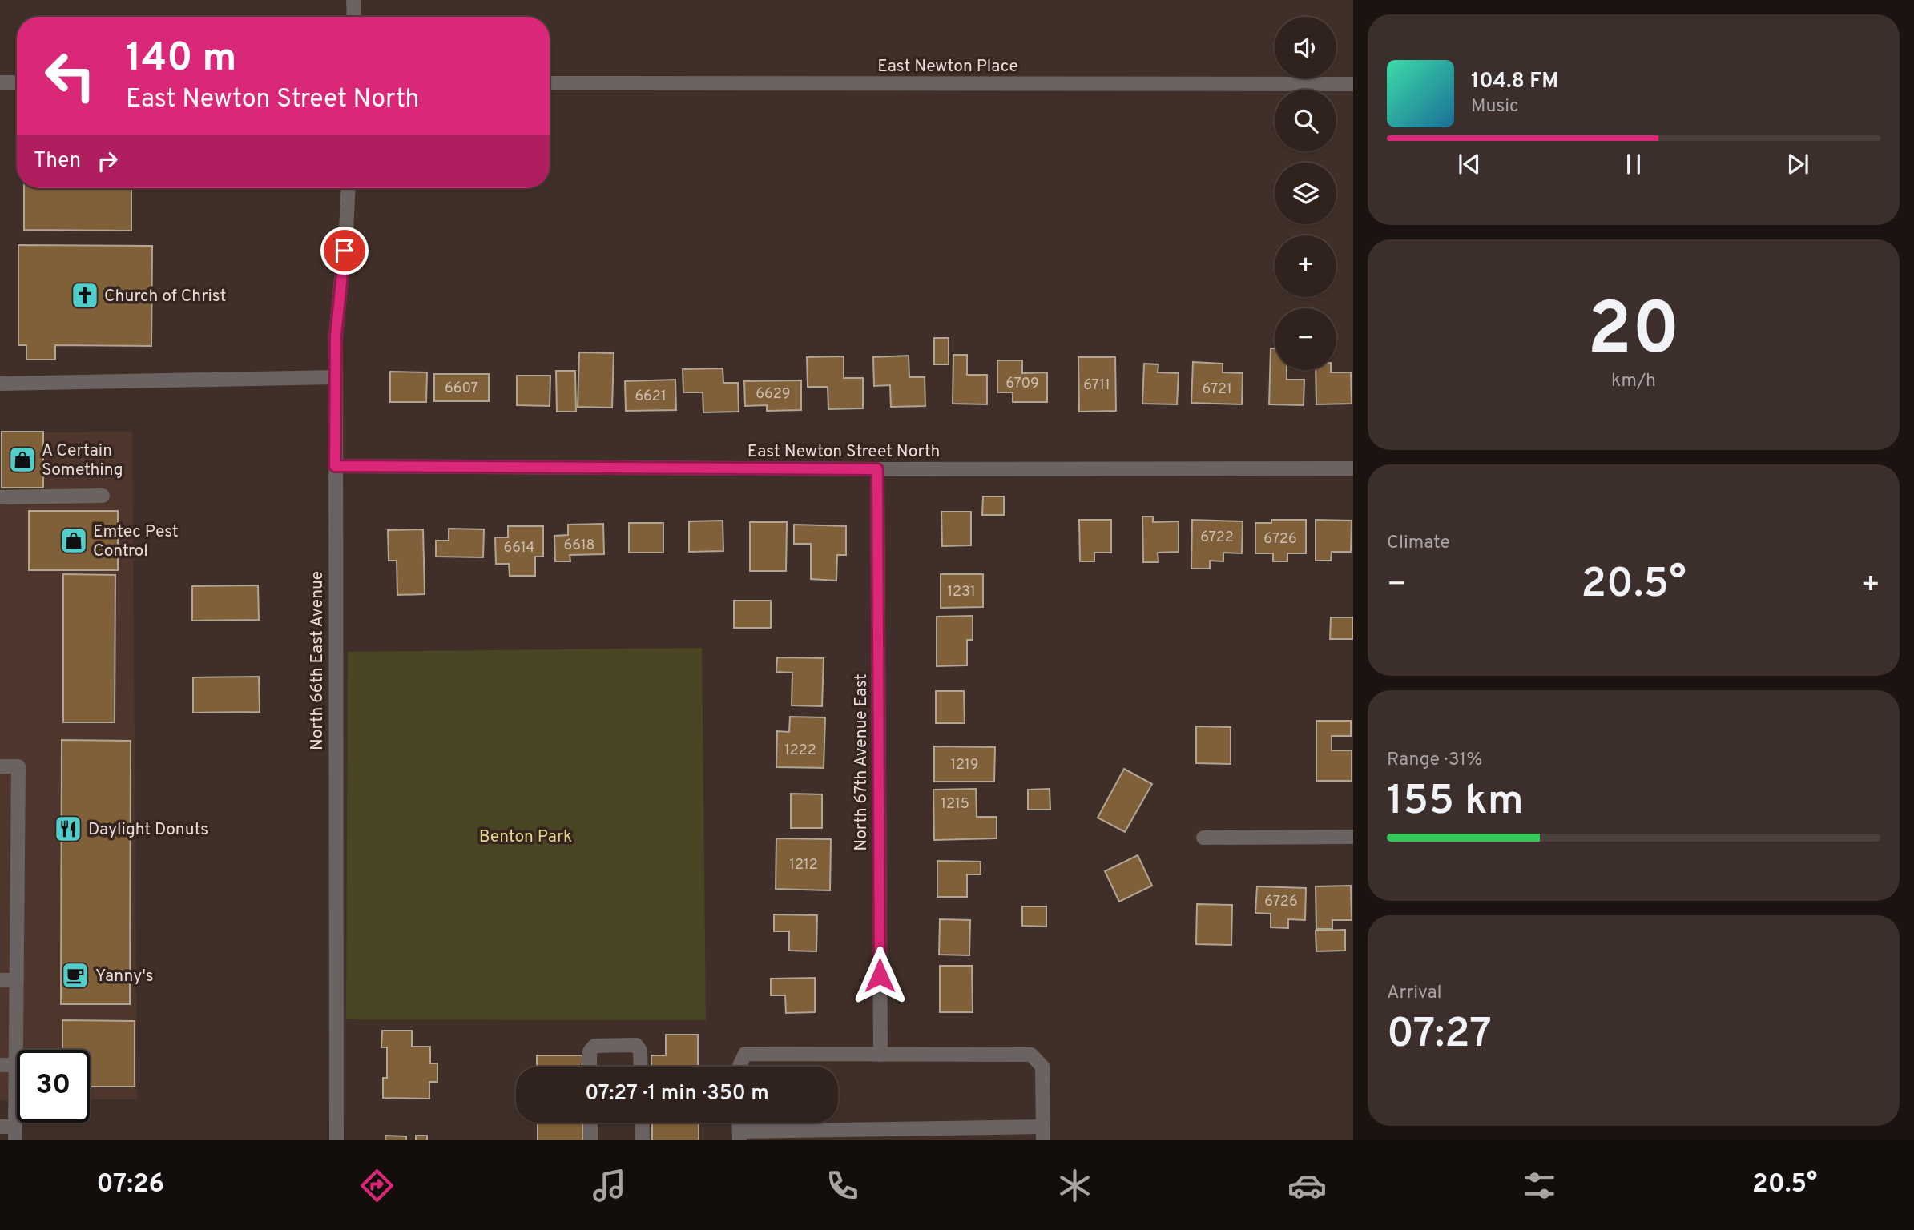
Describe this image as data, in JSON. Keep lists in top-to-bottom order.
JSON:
{
  "streets": {
    "street": [
      "East Newton Place",
      "East Newton Street North",
      "North 66th East Avenue",
      "North 67th Avenue East"
    ]
  },
  "crossings": [
    ["East Newton Street North", "North 66th East Avenue"],
    ["East Newton Street North", "North 67th Avenue East"]
  ],
  "parks": ["Benton Park"],
  "places": {
    "church": ["Church of Christ"],
    "shop": ["A Certain Something", "Emtec Pest Control"],
    "restaurant": ["Daylight Donuts"],
    "cafe": ["Yanny's"]
  },
  "house_numbers": [
    "6709",
    "6711",
    "6607",
    "6721",
    "6629",
    "6621",
    "6722",
    "6726",
    "6618",
    "6614",
    "1231",
    "1222",
    "1219",
    "1215",
    "1212",
    "6726"
  ],
  "page": {
    "map_buttons": ["+", "−"],
    "turn": ["140 m", "East Newton Street North"],
    "song": ["104.8 FM", "Music"],
    "then": "Then",
    "tile": [
      ["20", "km/h"],
      "Climate",
      ["Range · 31%", "155 km"],
      ["Arrival", "07:27"]
    ],
    "heat": ["−", "20.5°", "+"],
    "limit": "30",
    "trip": "07:27 · 1 min · 350 m",
    "tabs": ["07:26", "20.5°"]
  }
}
